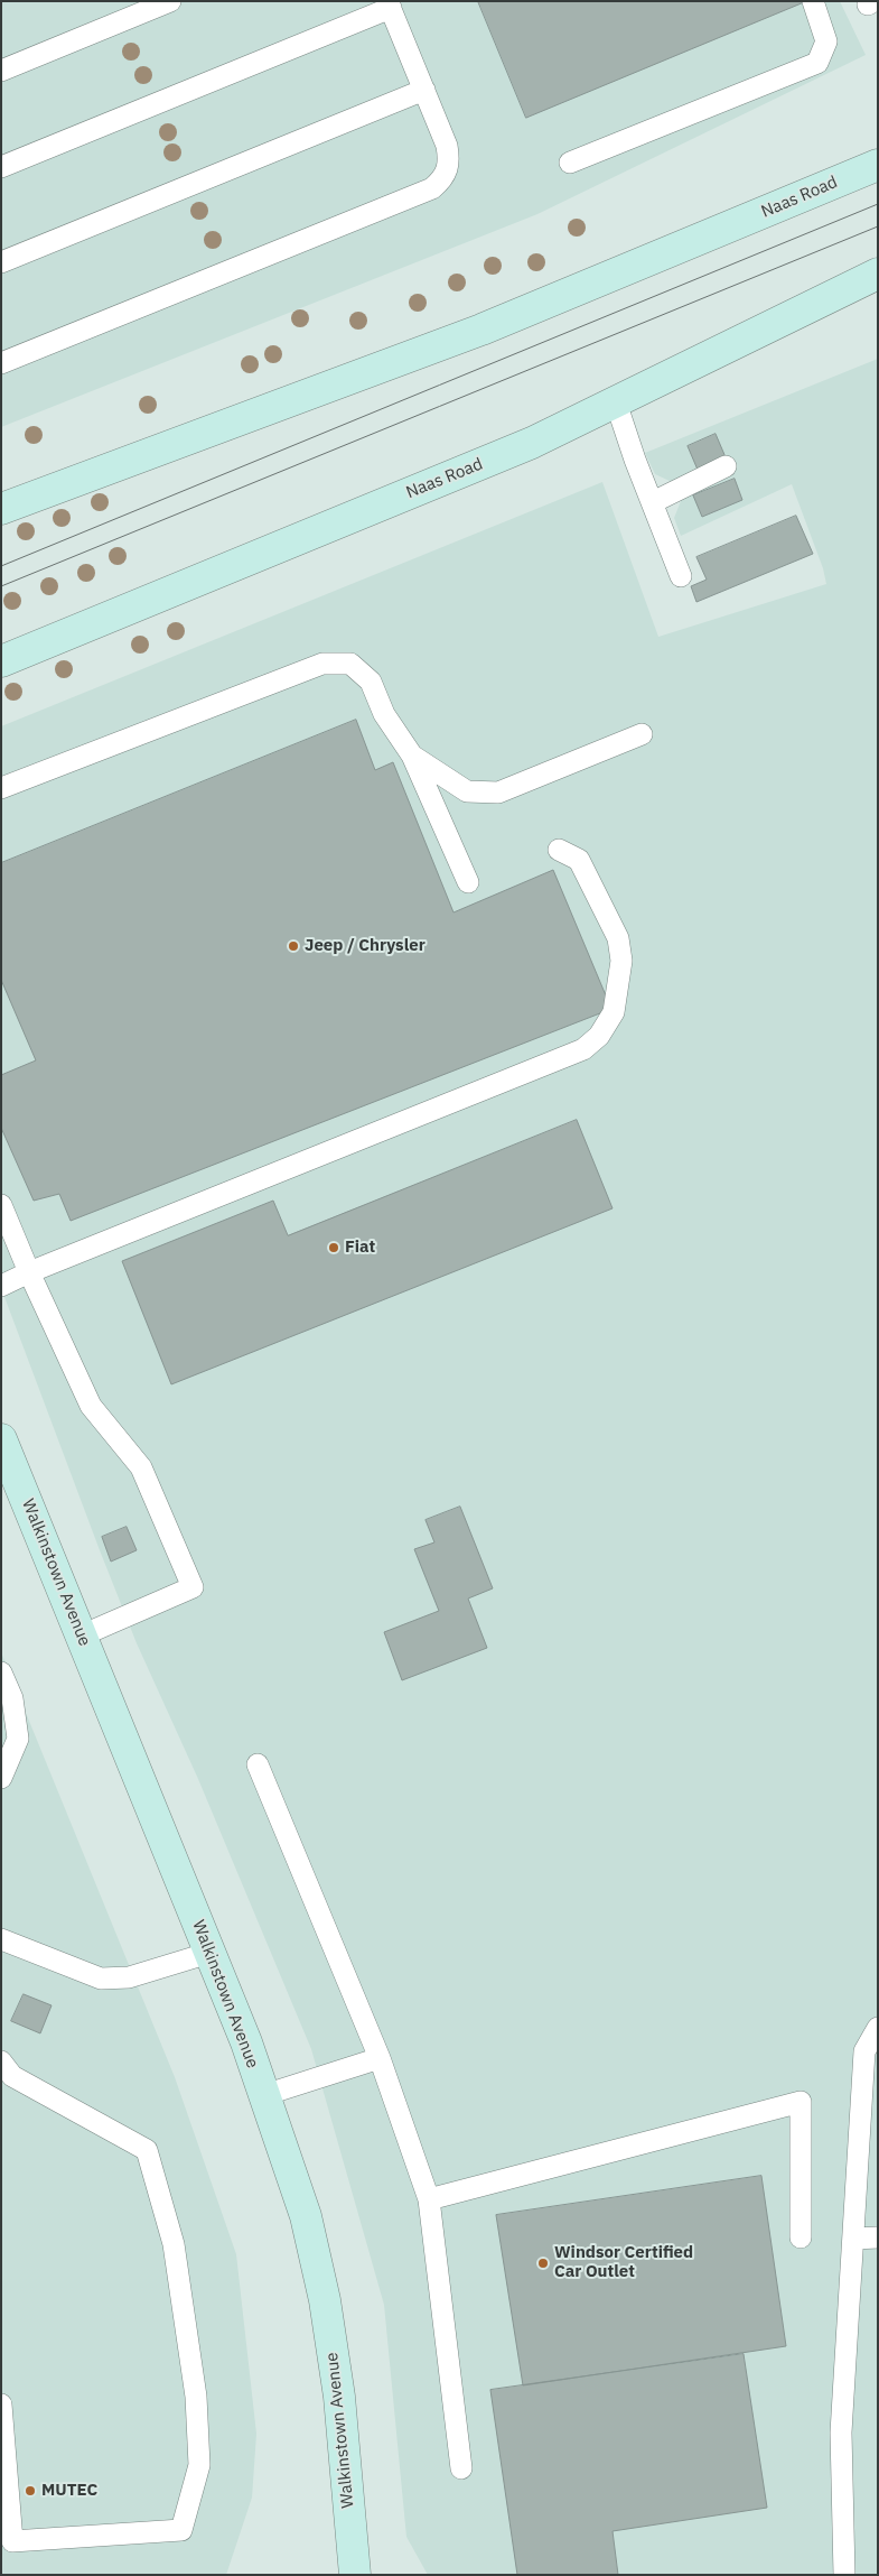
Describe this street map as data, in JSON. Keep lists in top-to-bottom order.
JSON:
{
  "streets": {
    "main road": ["Naas Road", "Walkinstown Avenue"]
  },
  "places": [
    "Jeep / Chrysler",
    "Fiat",
    "Windsor Certified Car Outlet",
    "MUTEC"
  ]
}
